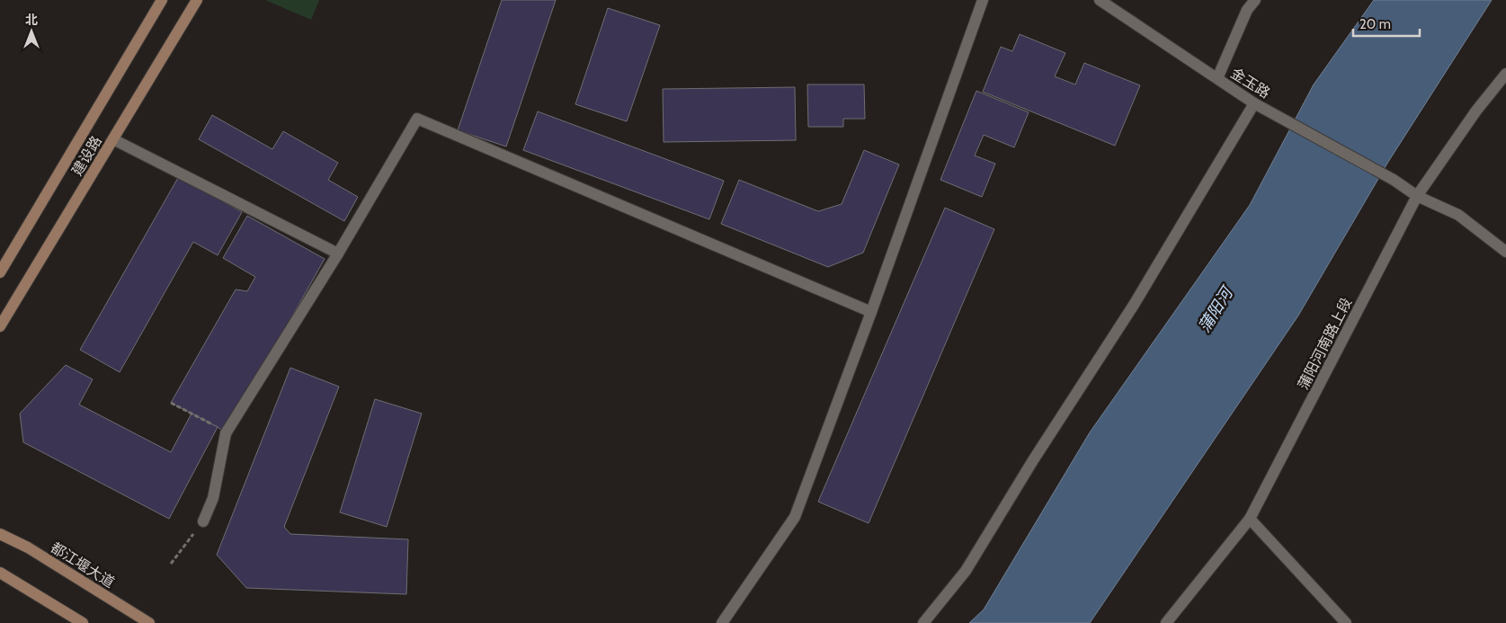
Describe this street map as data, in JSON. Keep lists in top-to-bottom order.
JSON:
{
  "streets": {
    "main road": ["建设路", "都江堰大道"],
    "street": ["金玉路", "蒲阳河南路上段"]
  },
  "crossings": [
    ["金玉路", "蒲阳河南路上段"]
  ],
  "water": ["蒲阳河"],
  "scale_bar": "20 m",
  "north": "top"
}
